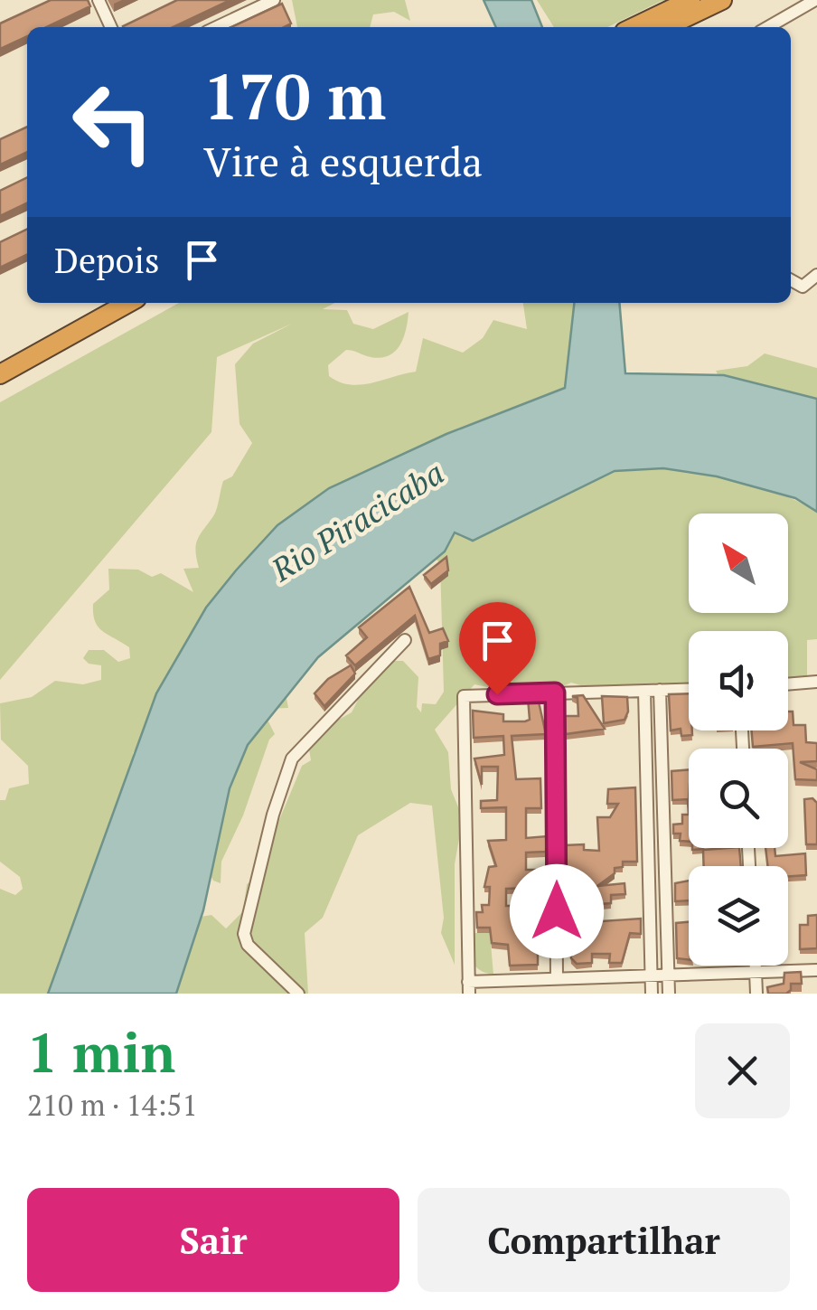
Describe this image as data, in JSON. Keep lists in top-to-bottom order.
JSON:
{
  "water": ["Rio Piracicaba"],
  "north": "top left",
  "page": {
    "turn": ["170 m", "Vire à esquerda"],
    "then": "Depois",
    "heading": ["1 min", "210 m · 14:51"],
    "buttons": ["Sair", "Compartilhar"]
  }
}
